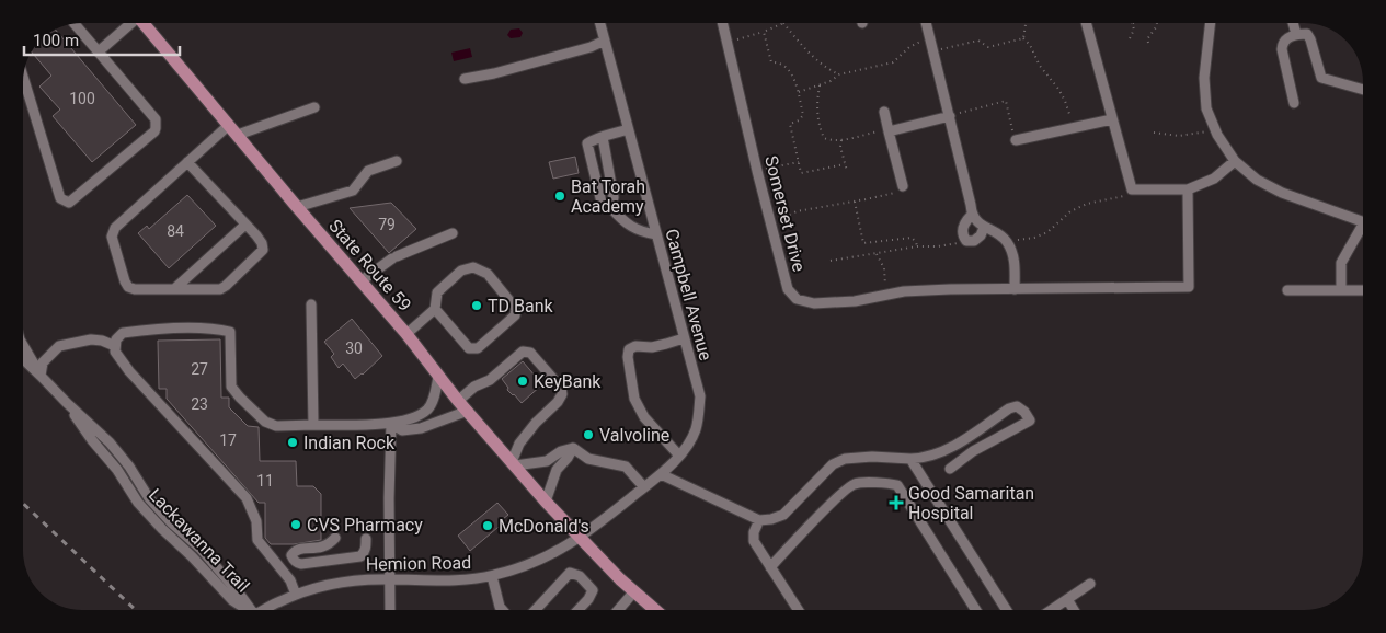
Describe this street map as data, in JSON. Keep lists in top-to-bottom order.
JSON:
{
  "streets": {
    "main road": ["State Route 59"],
    "street": [
      "Somerset Drive",
      "Campbell Avenue",
      "Lackawanna Trail",
      "Hemion Road"
    ]
  },
  "crossings": [
    ["State Route 59", "Campbell Avenue"],
    ["State Route 59", "Hemion Road"],
    ["Campbell Avenue", "Hemion Road"]
  ],
  "places": {
    "other": [
      "Bat Torah Academy",
      "TD Bank",
      "KeyBank",
      "Valvoline",
      "Indian Rock",
      "CVS Pharmacy",
      "McDonald's"
    ],
    "health": ["Good Samaritan Hospital"]
  },
  "house_numbers": [
    "100",
    "79",
    "84",
    "30",
    "27",
    "23",
    "17",
    "11"
  ],
  "scale_bar": "100 m"
}
